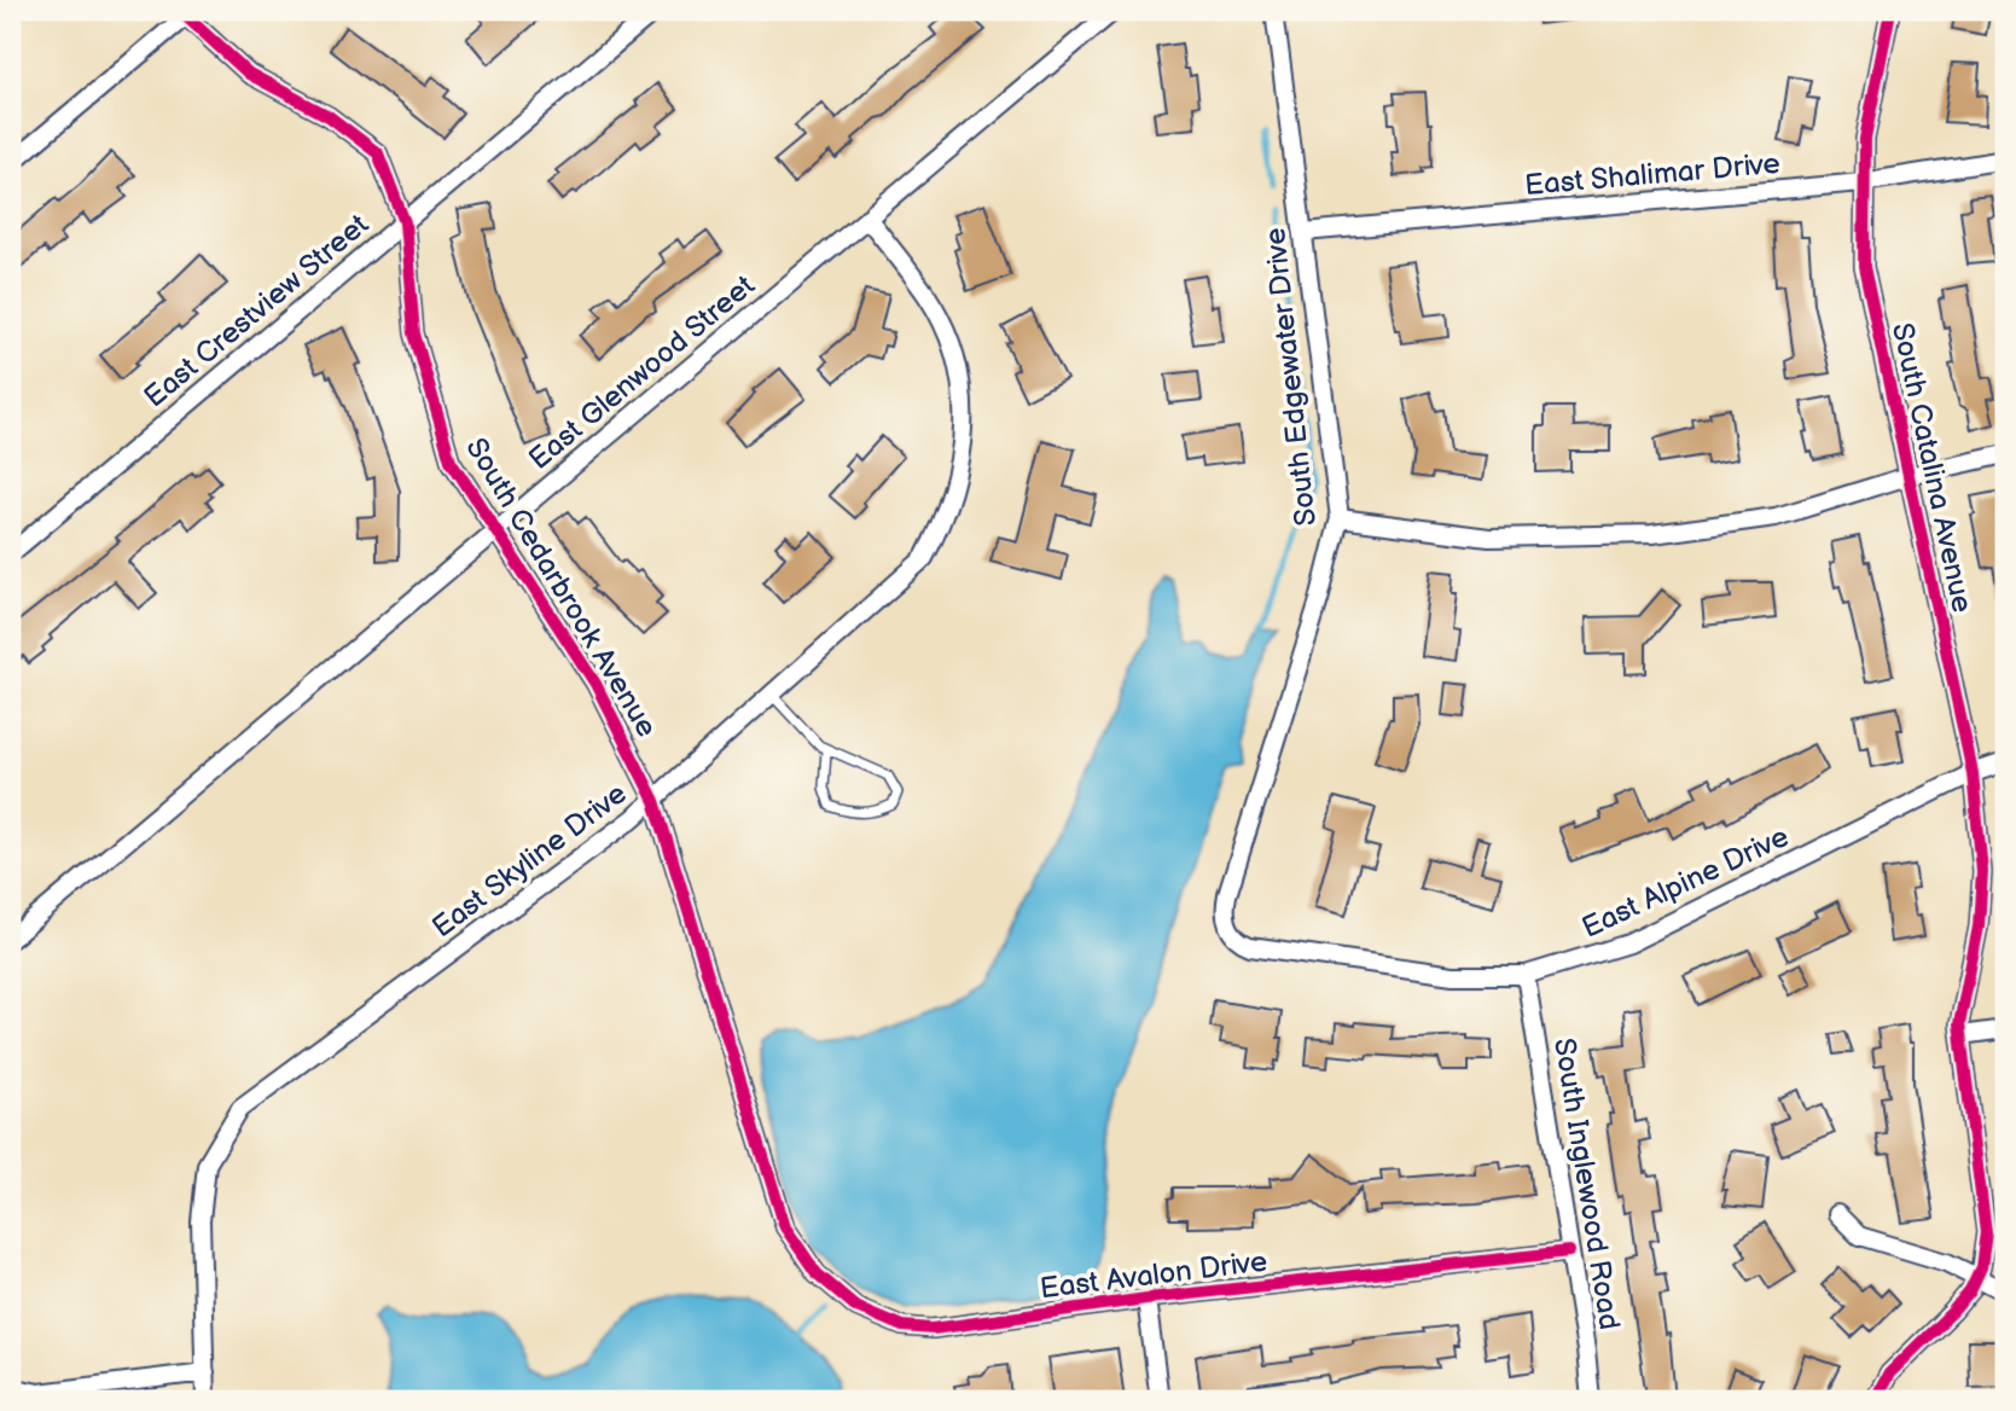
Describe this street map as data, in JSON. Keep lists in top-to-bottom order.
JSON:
{
  "streets": {
    "street": [
      "East Shalimar Drive",
      "East Crestview Street",
      "East Glenwood Street",
      "South Edgewater Drive",
      "South Catalina Avenue",
      "South Cedarbrook Avenue",
      "East Skyline Drive",
      "East Alpine Drive",
      "South Inglewood Road",
      "East Avalon Drive"
    ]
  },
  "crossings": [
    ["East Shalimar Drive", "South Edgewater Drive"],
    ["East Shalimar Drive", "South Catalina Avenue"],
    ["East Crestview Street", "South Cedarbrook Avenue"],
    ["East Glenwood Street", "South Cedarbrook Avenue"],
    ["East Glenwood Street", "East Skyline Drive"],
    ["South Edgewater Drive", "East Alpine Drive"],
    ["South Catalina Avenue", "East Alpine Drive"],
    ["South Cedarbrook Avenue", "East Skyline Drive"],
    ["South Cedarbrook Avenue", "East Avalon Drive"],
    ["East Alpine Drive", "South Inglewood Road"],
    ["South Inglewood Road", "East Avalon Drive"]
  ]
}
